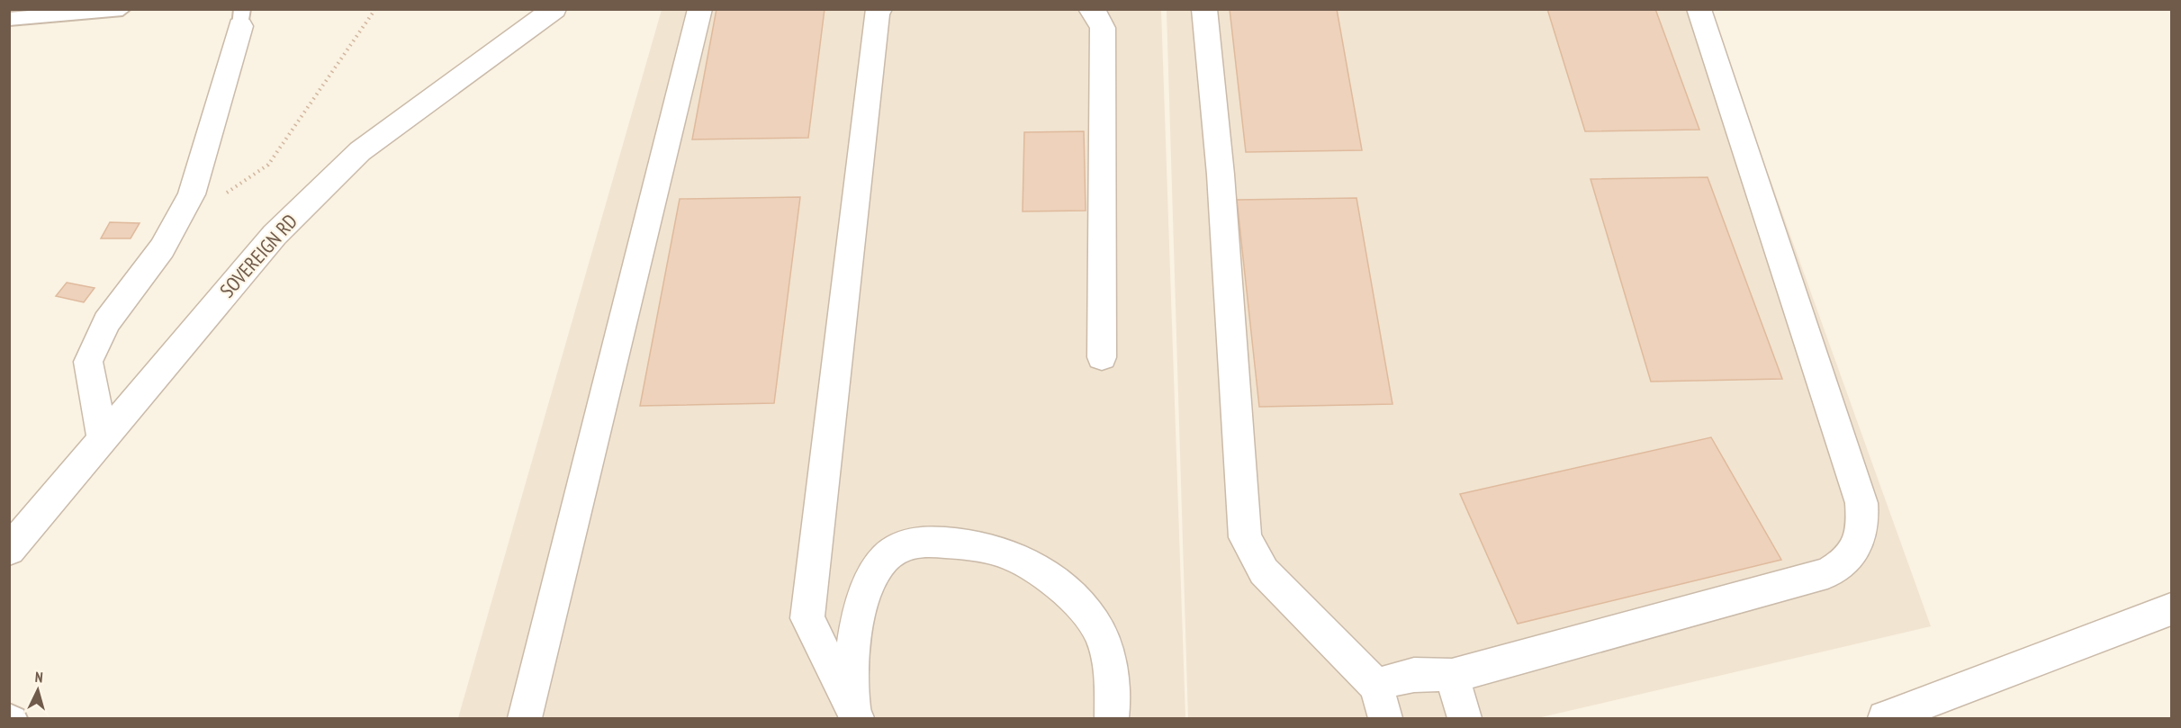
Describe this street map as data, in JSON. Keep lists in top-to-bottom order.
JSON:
{
  "streets": {
    "street": ["SOVEREIGN RD"]
  },
  "north": "top"
}
